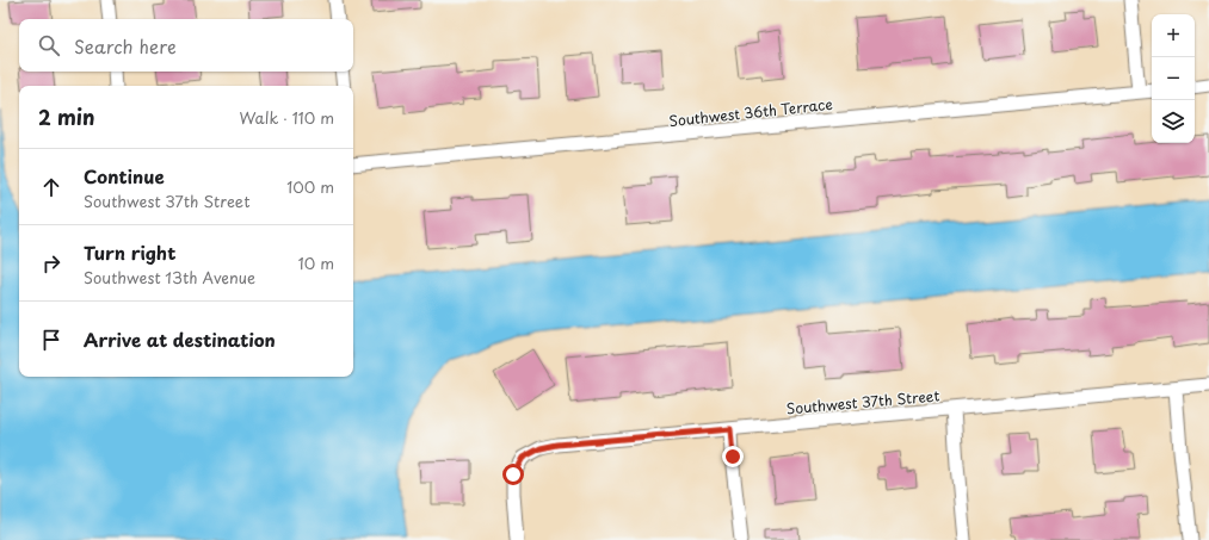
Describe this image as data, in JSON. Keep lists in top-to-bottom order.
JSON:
{
  "streets": {
    "street": ["Southwest 36th Terrace", "Southwest 37th Street"]
  },
  "page": {
    "map_buttons": ["+", "−"],
    "search": "Search here",
    "heading": ["2 min", "Walk · 110 m"],
    "list": [
      ["Continue", "Southwest 37th Street", "100 m"],
      ["Turn right", "Southwest 13th Avenue", "10 m"],
      "Arrive at destination"
    ]
  }
}
